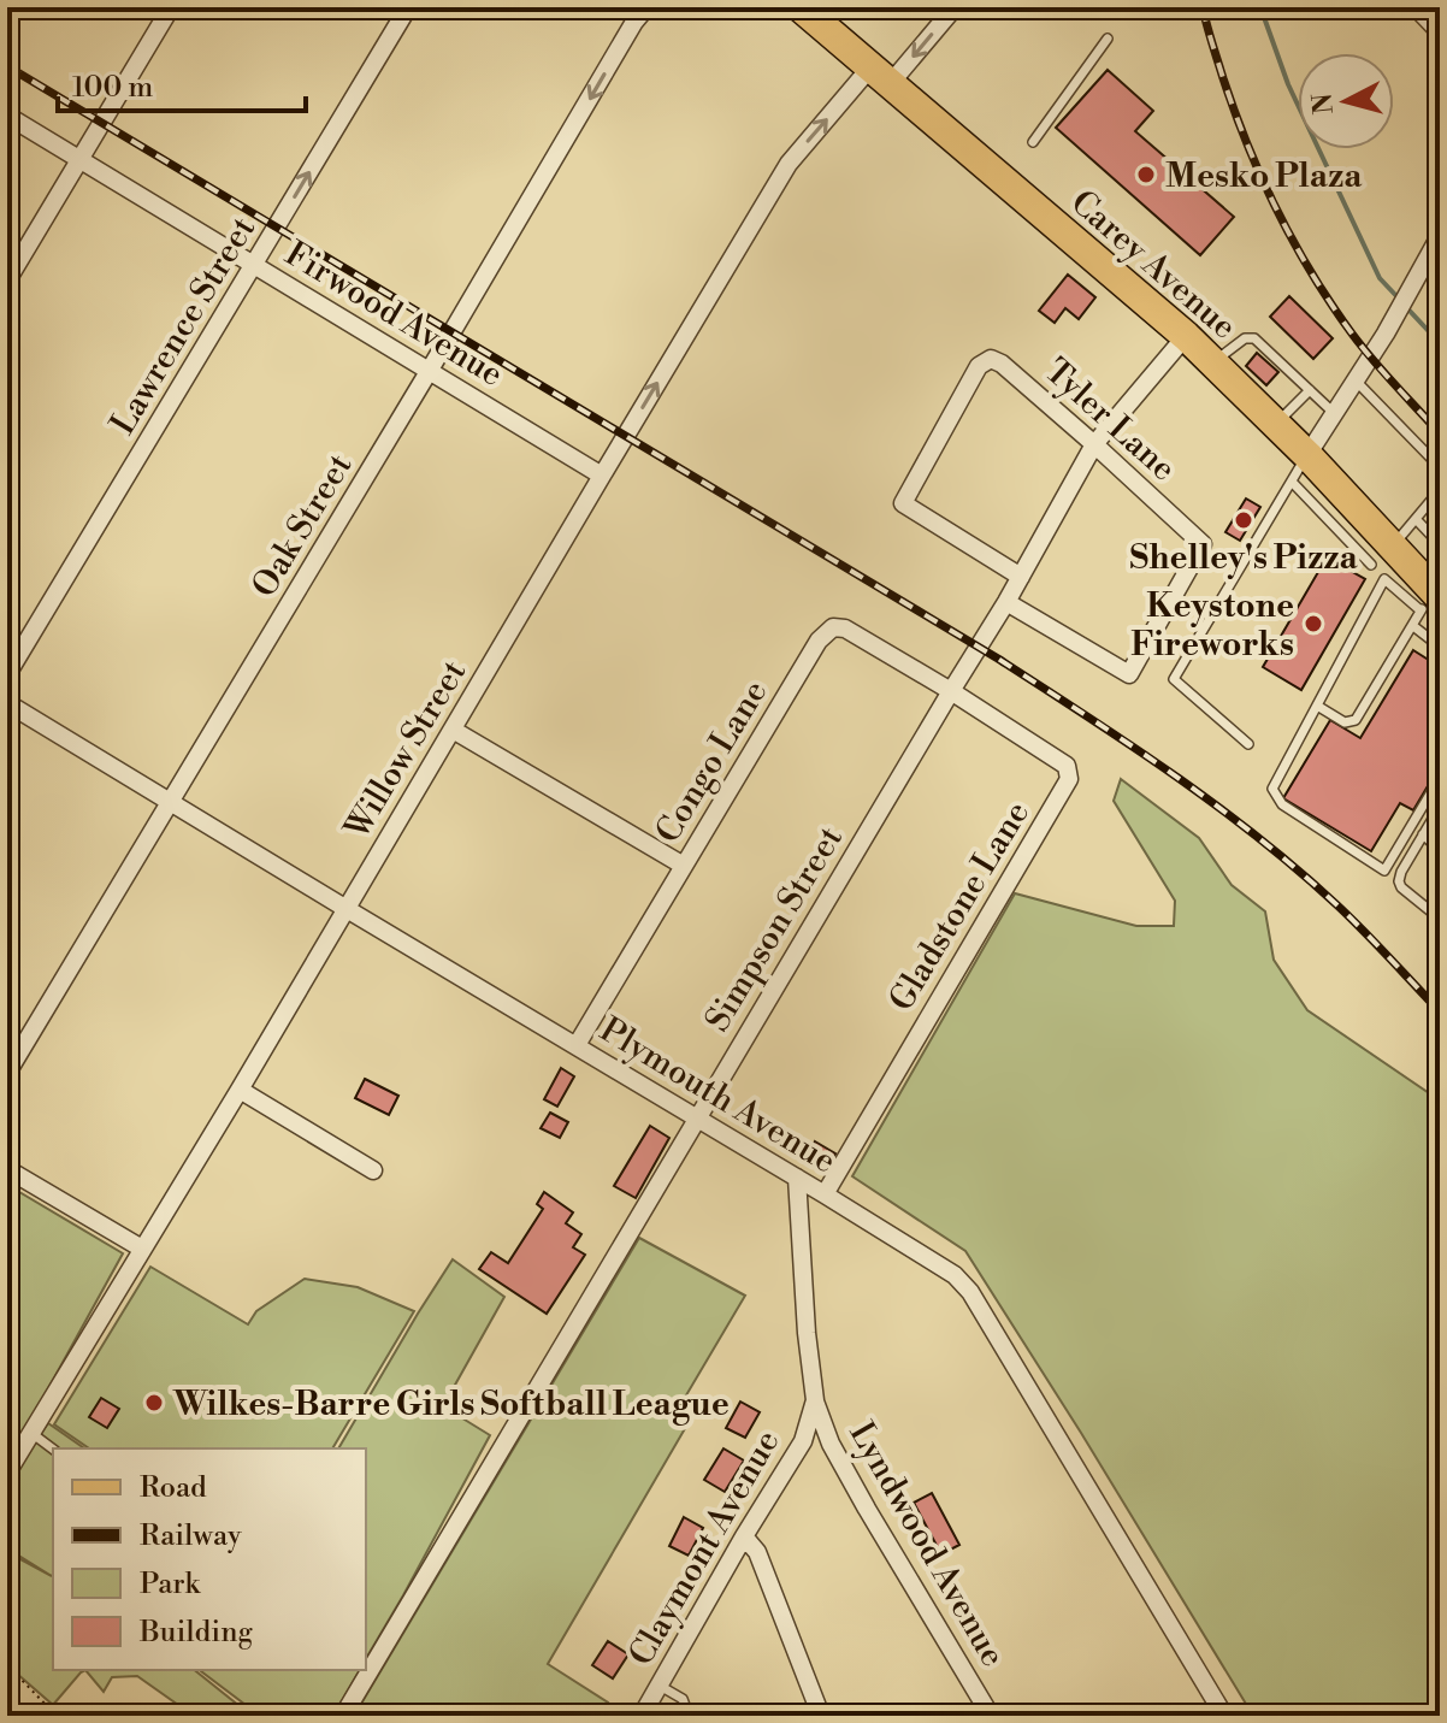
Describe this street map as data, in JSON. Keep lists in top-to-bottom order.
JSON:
{
  "streets": {
    "main road": ["Carey Avenue"],
    "street": [
      "Firwood Avenue",
      "Lawrence Street",
      "Tyler Lane",
      "Oak Street",
      "Willow Street",
      "Congo Lane",
      "Gladstone Lane",
      "Simpson Street",
      "Plymouth Avenue",
      "Lyndwood Avenue",
      "Claymont Avenue"
    ]
  },
  "crossings": [
    ["Carey Avenue", "Willow Street"],
    ["Carey Avenue", "Simpson Street"],
    ["Firwood Avenue", "Lawrence Street"],
    ["Firwood Avenue", "Oak Street"],
    ["Firwood Avenue", "Willow Street"],
    ["Tyler Lane", "Simpson Street"],
    ["Oak Street", "Plymouth Avenue"],
    ["Willow Street", "Plymouth Avenue"],
    ["Congo Lane", "Gladstone Lane"],
    ["Congo Lane", "Simpson Street"],
    ["Congo Lane", "Plymouth Avenue"],
    ["Gladstone Lane", "Simpson Street"],
    ["Gladstone Lane", "Plymouth Avenue"],
    ["Simpson Street", "Plymouth Avenue"],
    ["Plymouth Avenue", "Claymont Avenue"],
    ["Lyndwood Avenue", "Claymont Avenue"]
  ],
  "one_way": ["Lawrence Street"],
  "places": [
    "Mesko Plaza",
    "Shelley's Pizza",
    "Keystone Fireworks",
    "Wilkes-Barre Girls Softball League"
  ],
  "legend": [
    "Road",
    "Railway",
    "Park",
    "Building"
  ],
  "scale_bar": "100 m",
  "north": "left"
}
